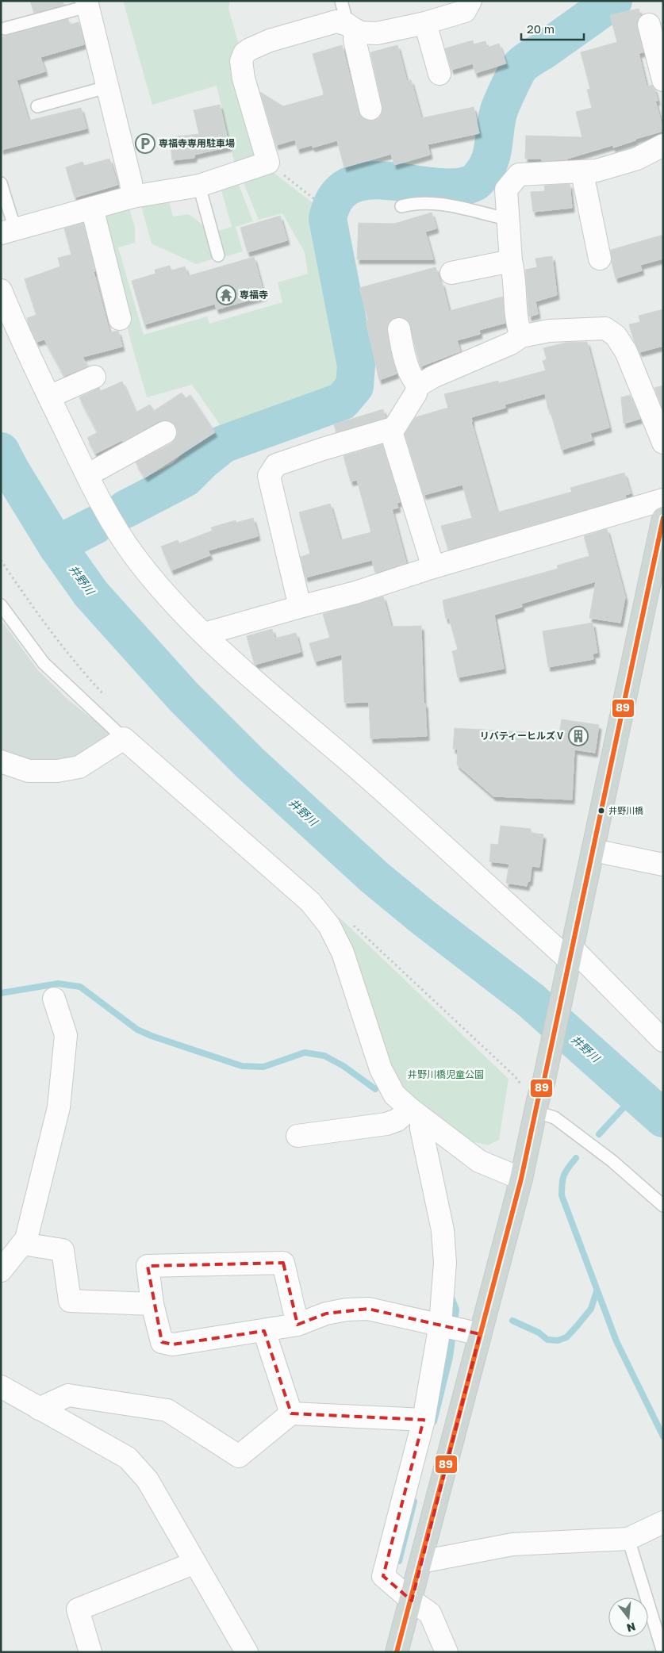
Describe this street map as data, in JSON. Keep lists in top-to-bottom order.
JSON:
{
  "water": ["井野川"],
  "parks": ["井野川橋児童公園"],
  "places": {
    "parking": ["専福寺専用駐車場"],
    "temple": ["専福寺"],
    "building": ["リバティーヒルズⅤ"],
    "other": ["井野川橋"]
  },
  "lines": ["transit line 89"],
  "scale_bar": "20 m",
  "north": "bottom"
}
